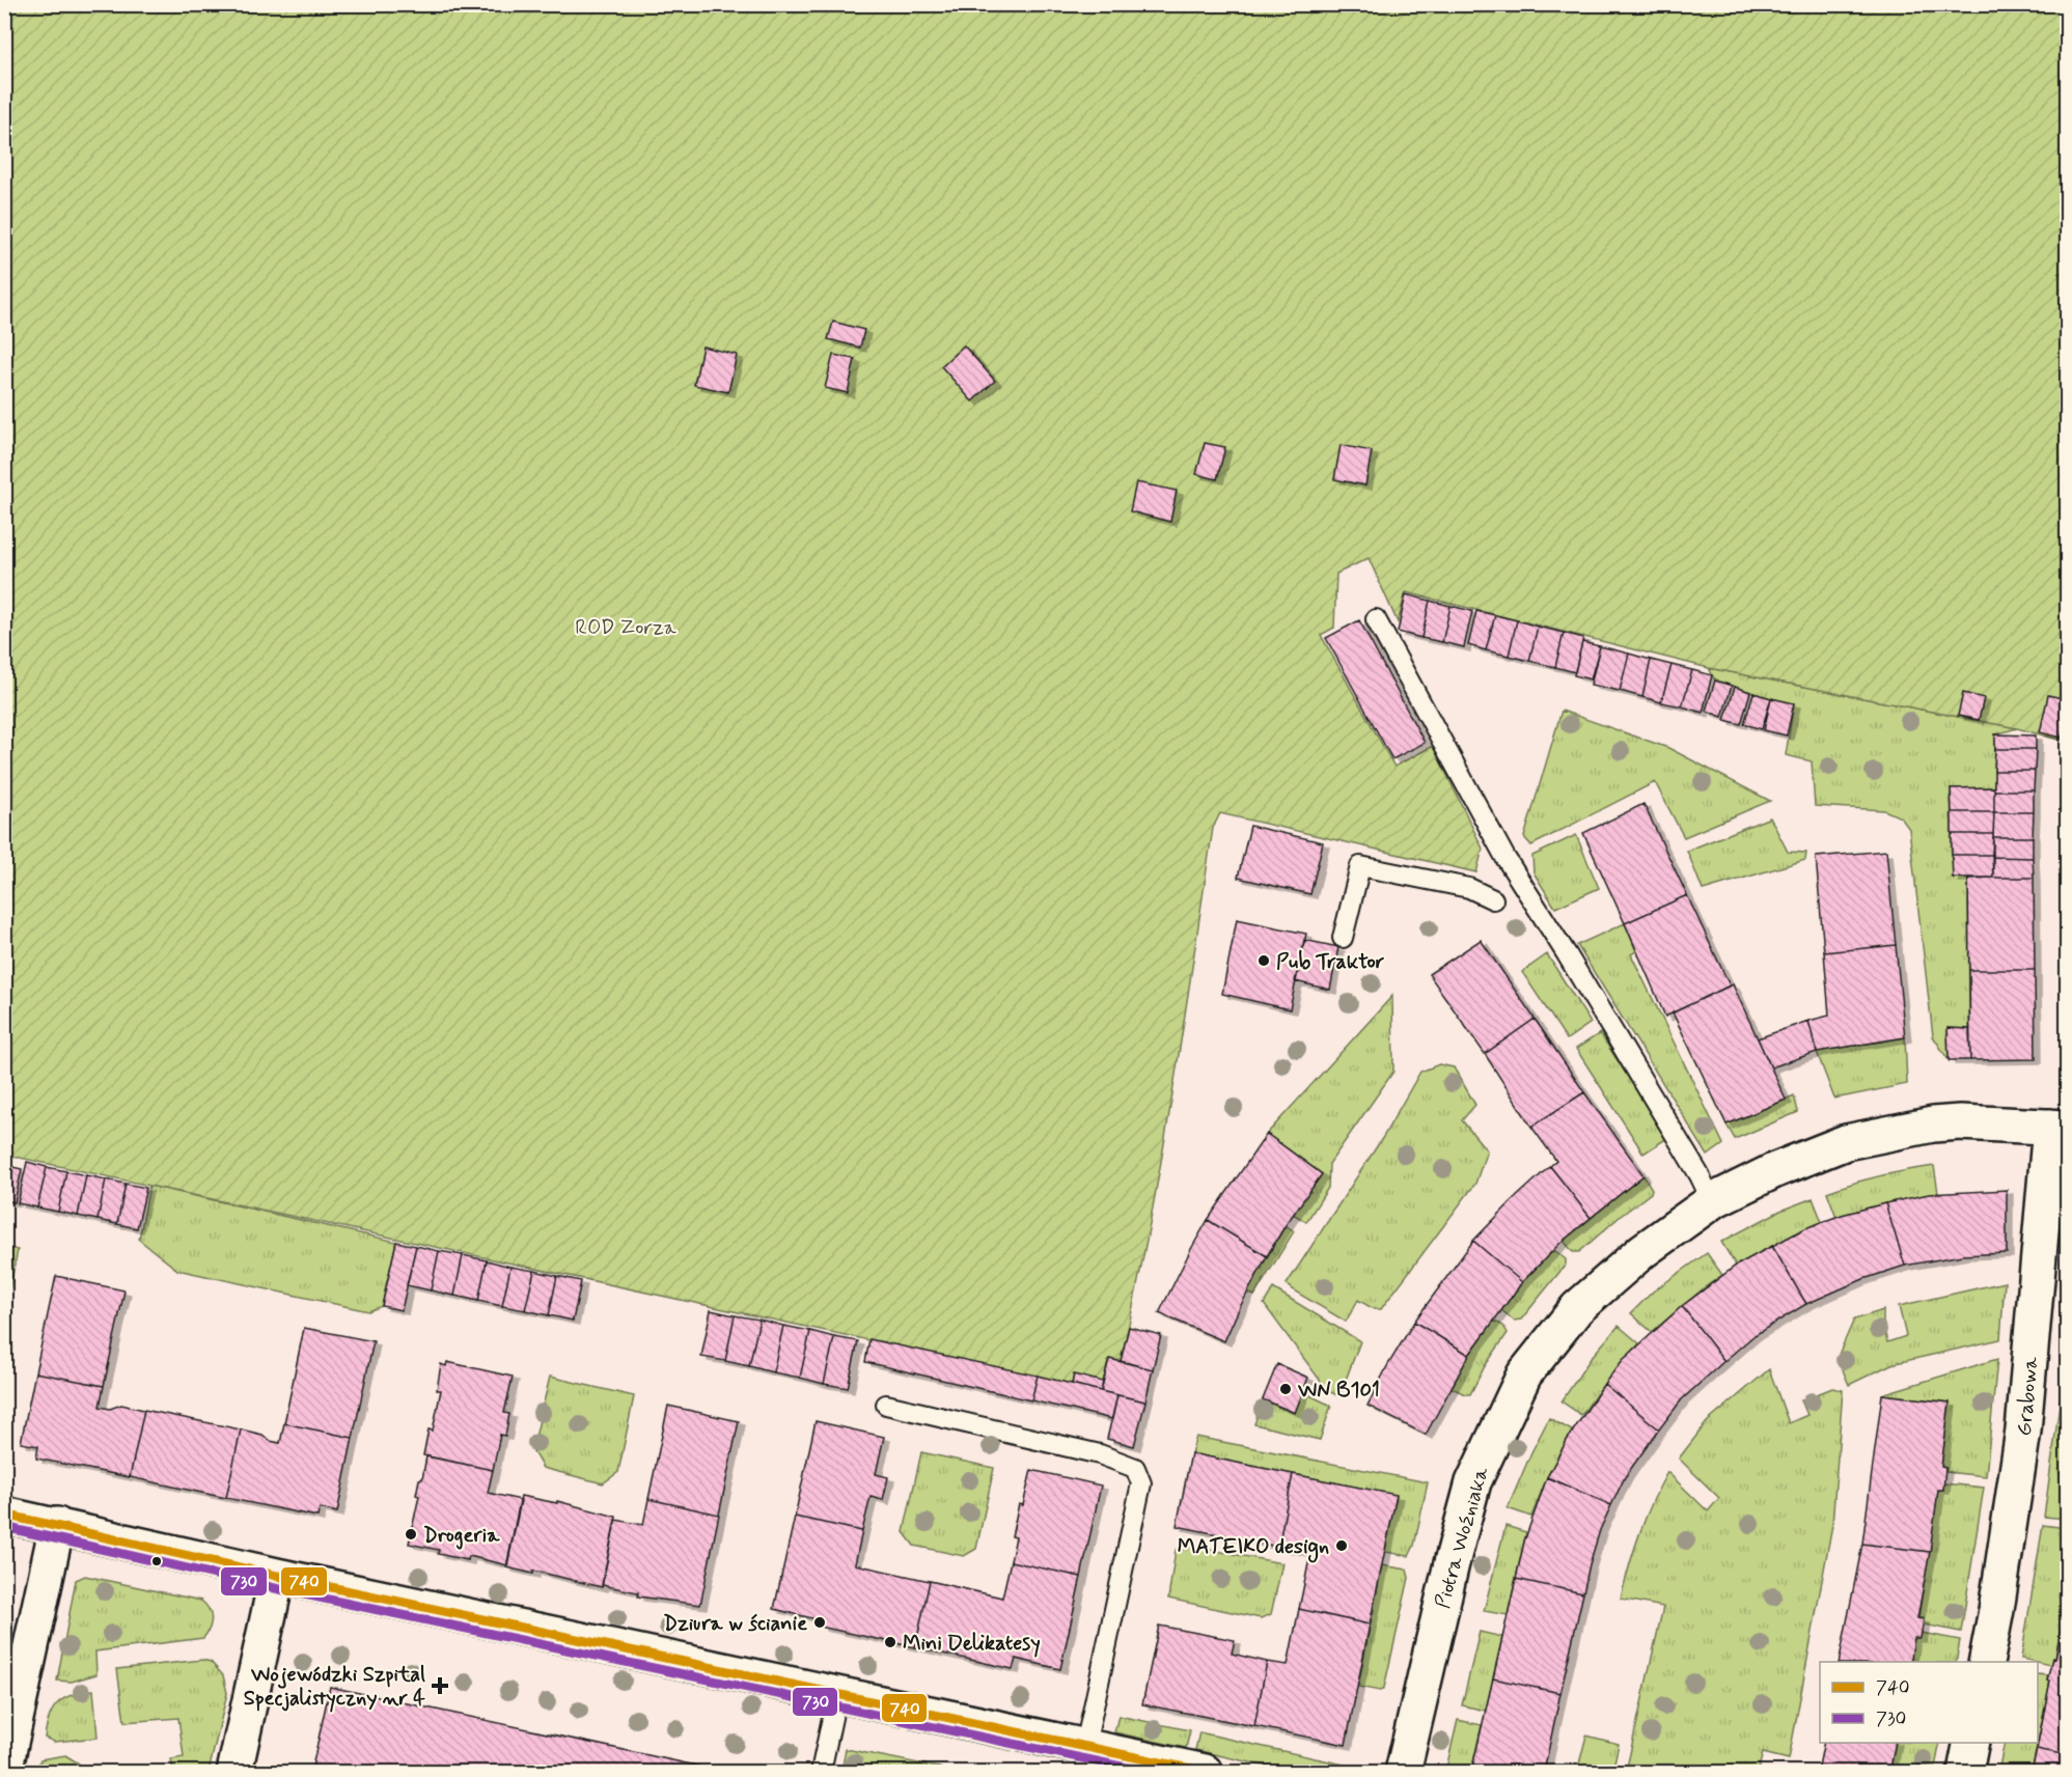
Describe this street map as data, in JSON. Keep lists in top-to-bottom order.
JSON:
{
  "streets": {
    "street": ["Grabowa", "Piotra Woźniaka"]
  },
  "crossings": [
    ["Grabowa", "Piotra Woźniaka"]
  ],
  "parks": ["ROD Zorza"],
  "places": {
    "other": [
      "Pub Traktor",
      "WN B101",
      "Drogeria",
      "MATEIKO design",
      "Dziura w ścianie",
      "Mini Delikatesy"
    ],
    "health": ["Wojewódzki Szpital Specjalistyczny nr 4"]
  },
  "lines": ["transit line 740", "transit line 730"],
  "legend": ["740", "730"]
}
